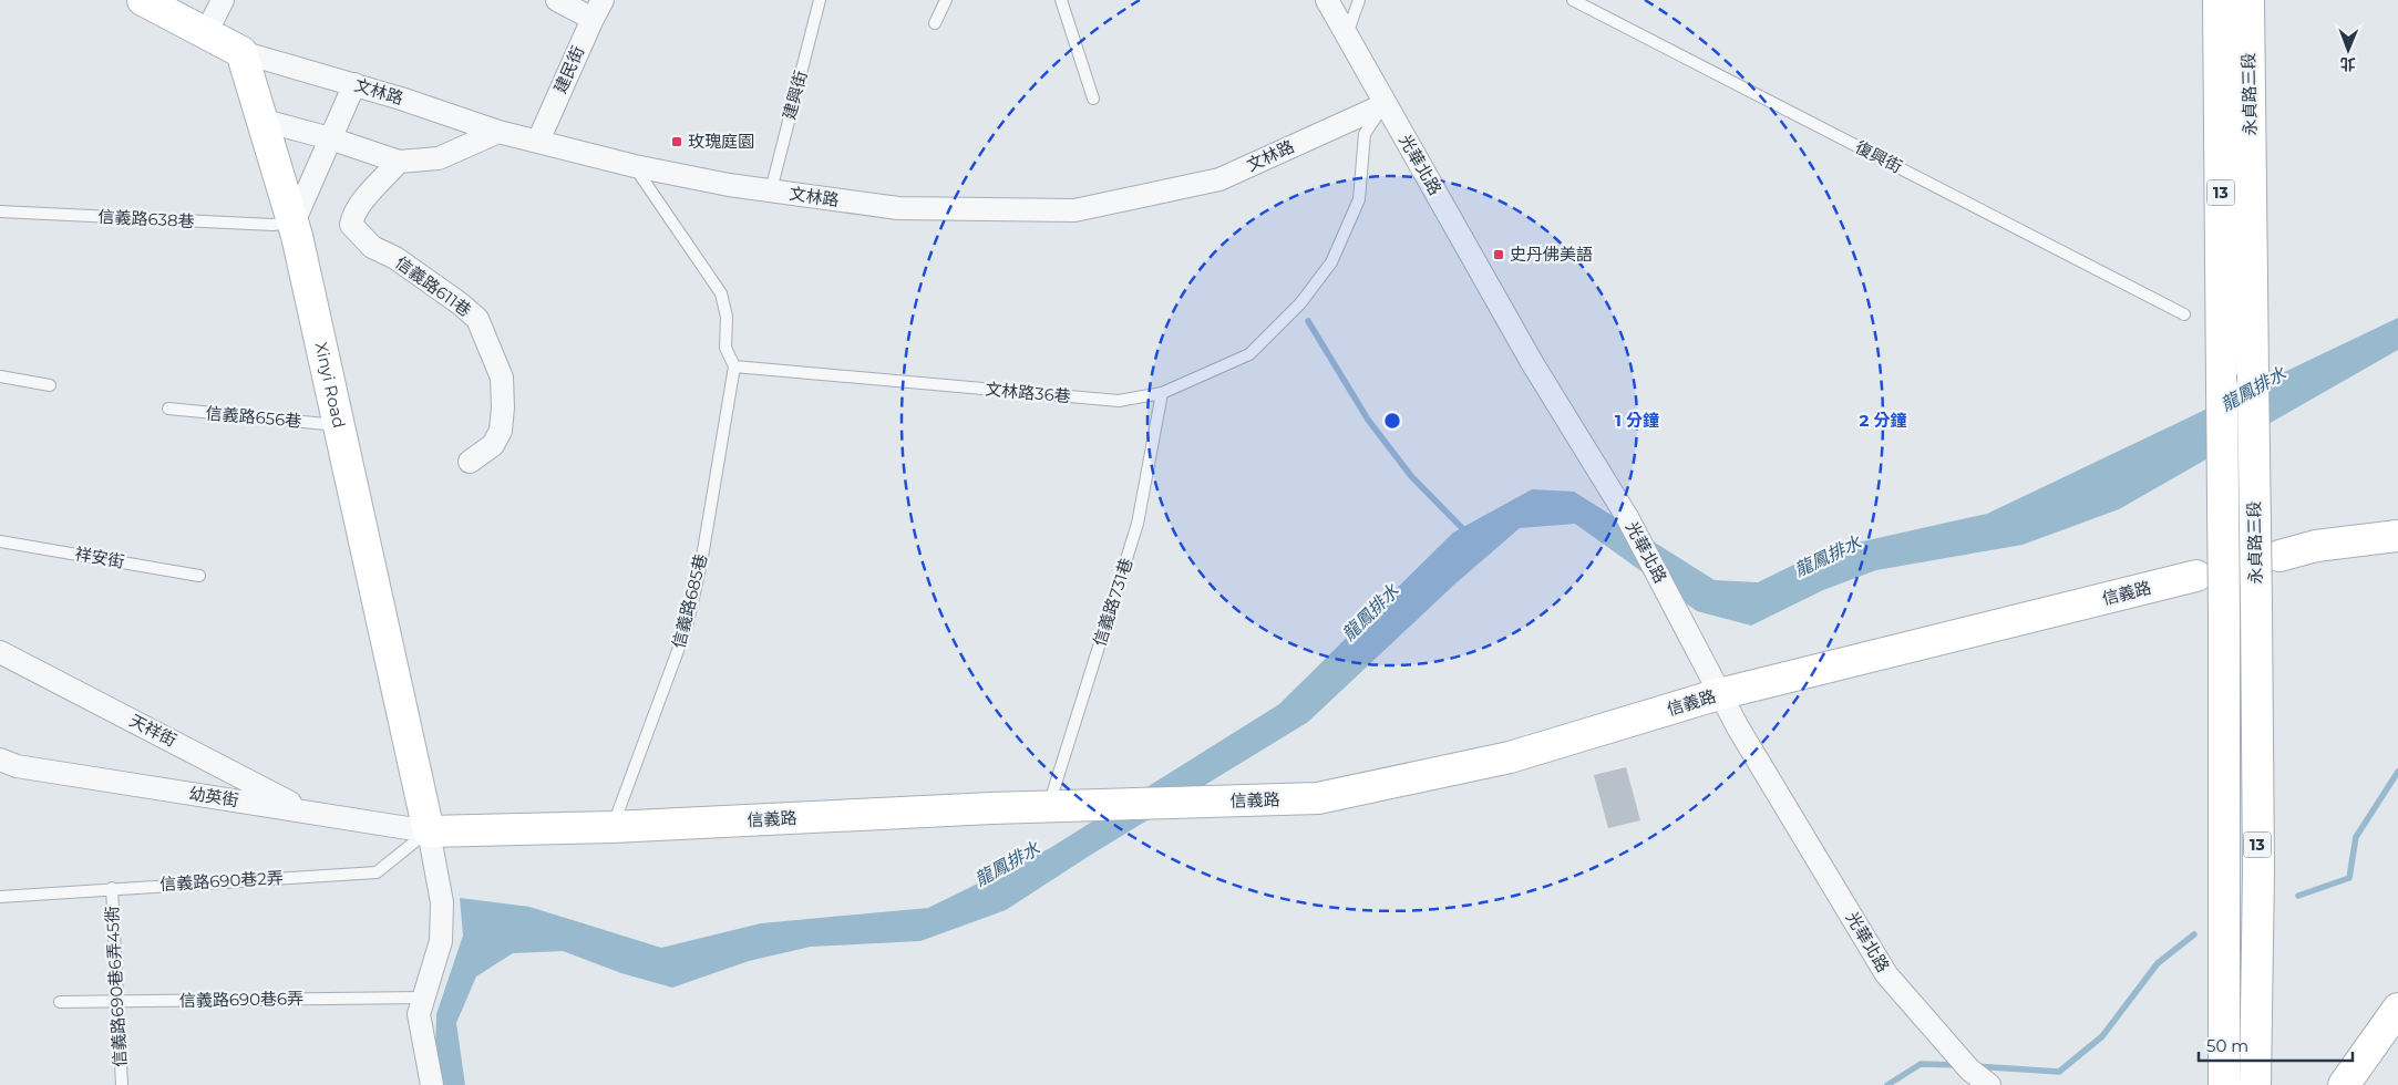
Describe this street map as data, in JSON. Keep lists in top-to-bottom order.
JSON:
{
  "streets": {
    "street": [
      "建民街",
      "文林路",
      "永貞路三段",
      "光華北路",
      "13",
      "信義路611巷",
      "Xinyi Road",
      "信義路",
      "天祥街",
      "幼英街"
    ],
    "lane": [
      "建興街",
      "復興街",
      "信義路638巷",
      "文林路36巷",
      "信義路656巷",
      "祥安街",
      "信義路685巷",
      "信義路731巷",
      "信義路690巷2弄",
      "信義路690巷6弄45衖",
      "信義路690巷6弄"
    ]
  },
  "crossings": [
    ["建民街", "文林路"],
    ["文林路", "建興街"],
    ["文林路", "光華北路"],
    ["文林路", "Xinyi Road"],
    ["文林路", "文林路36巷"],
    ["光華北路", "文林路36巷"],
    ["光華北路", "信義路"],
    ["信義路638巷", "Xinyi Road"],
    ["Xinyi Road", "信義路656巷"],
    ["Xinyi Road", "信義路"],
    ["Xinyi Road", "幼英街"],
    ["Xinyi Road", "信義路690巷2弄"],
    ["文林路36巷", "信義路685巷"],
    ["文林路36巷", "信義路731巷"],
    ["信義路", "信義路685巷"],
    ["信義路", "信義路731巷"],
    ["信義路", "幼英街"],
    ["信義路", "信義路690巷2弄"],
    ["天祥街", "幼英街"],
    ["幼英街", "信義路690巷2弄"],
    ["信義路690巷2弄", "信義路690巷6弄45衖"],
    ["信義路690巷6弄45衖", "信義路690巷6弄"]
  ],
  "water": ["龍鳳排水"],
  "places": {
    "transit": ["玫瑰庭園", "史丹佛美語"]
  },
  "scale_bar": "50 m",
  "north": "bottom",
  "rings": ["1 分鐘", "2 分鐘"]
}
